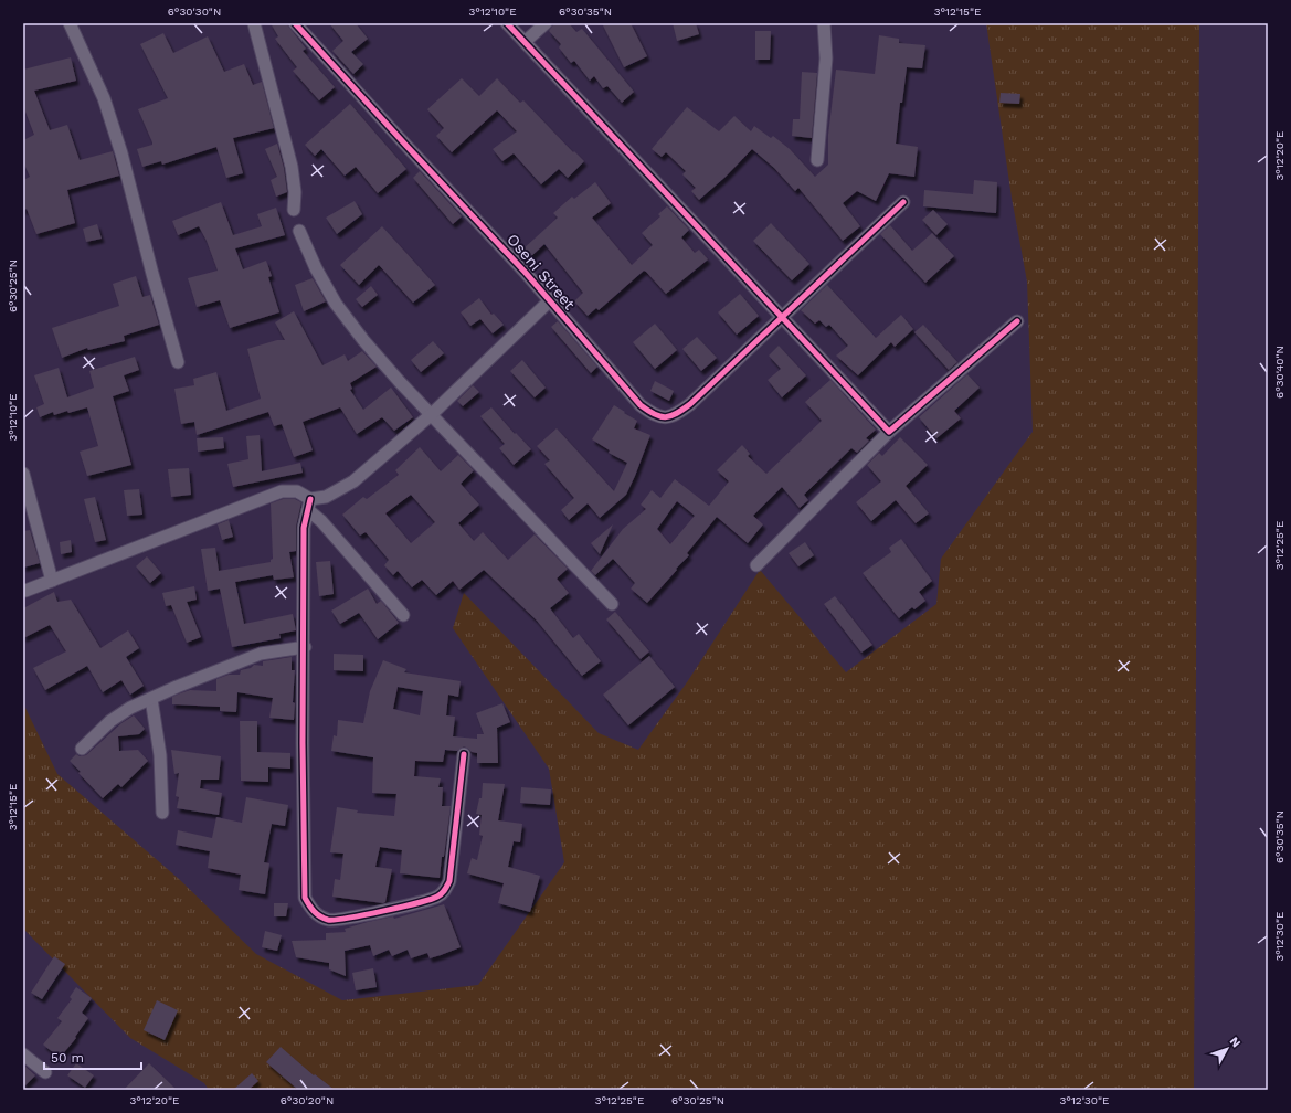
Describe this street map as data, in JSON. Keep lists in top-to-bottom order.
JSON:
{
  "streets": {
    "street": ["Oseni Street"]
  },
  "scale_bar": "50 m",
  "north": "top right",
  "coordinates": [
    "6°30'30\"N",
    "3°12'10\"E",
    "6°30'35\"N",
    "3°12'15\"E",
    "3°12'20\"E",
    "6°30'25\"N",
    "6°30'40\"N",
    "3°12'25\"E",
    "3°12'30\"E",
    "6°30'20\"N"
  ]
}
